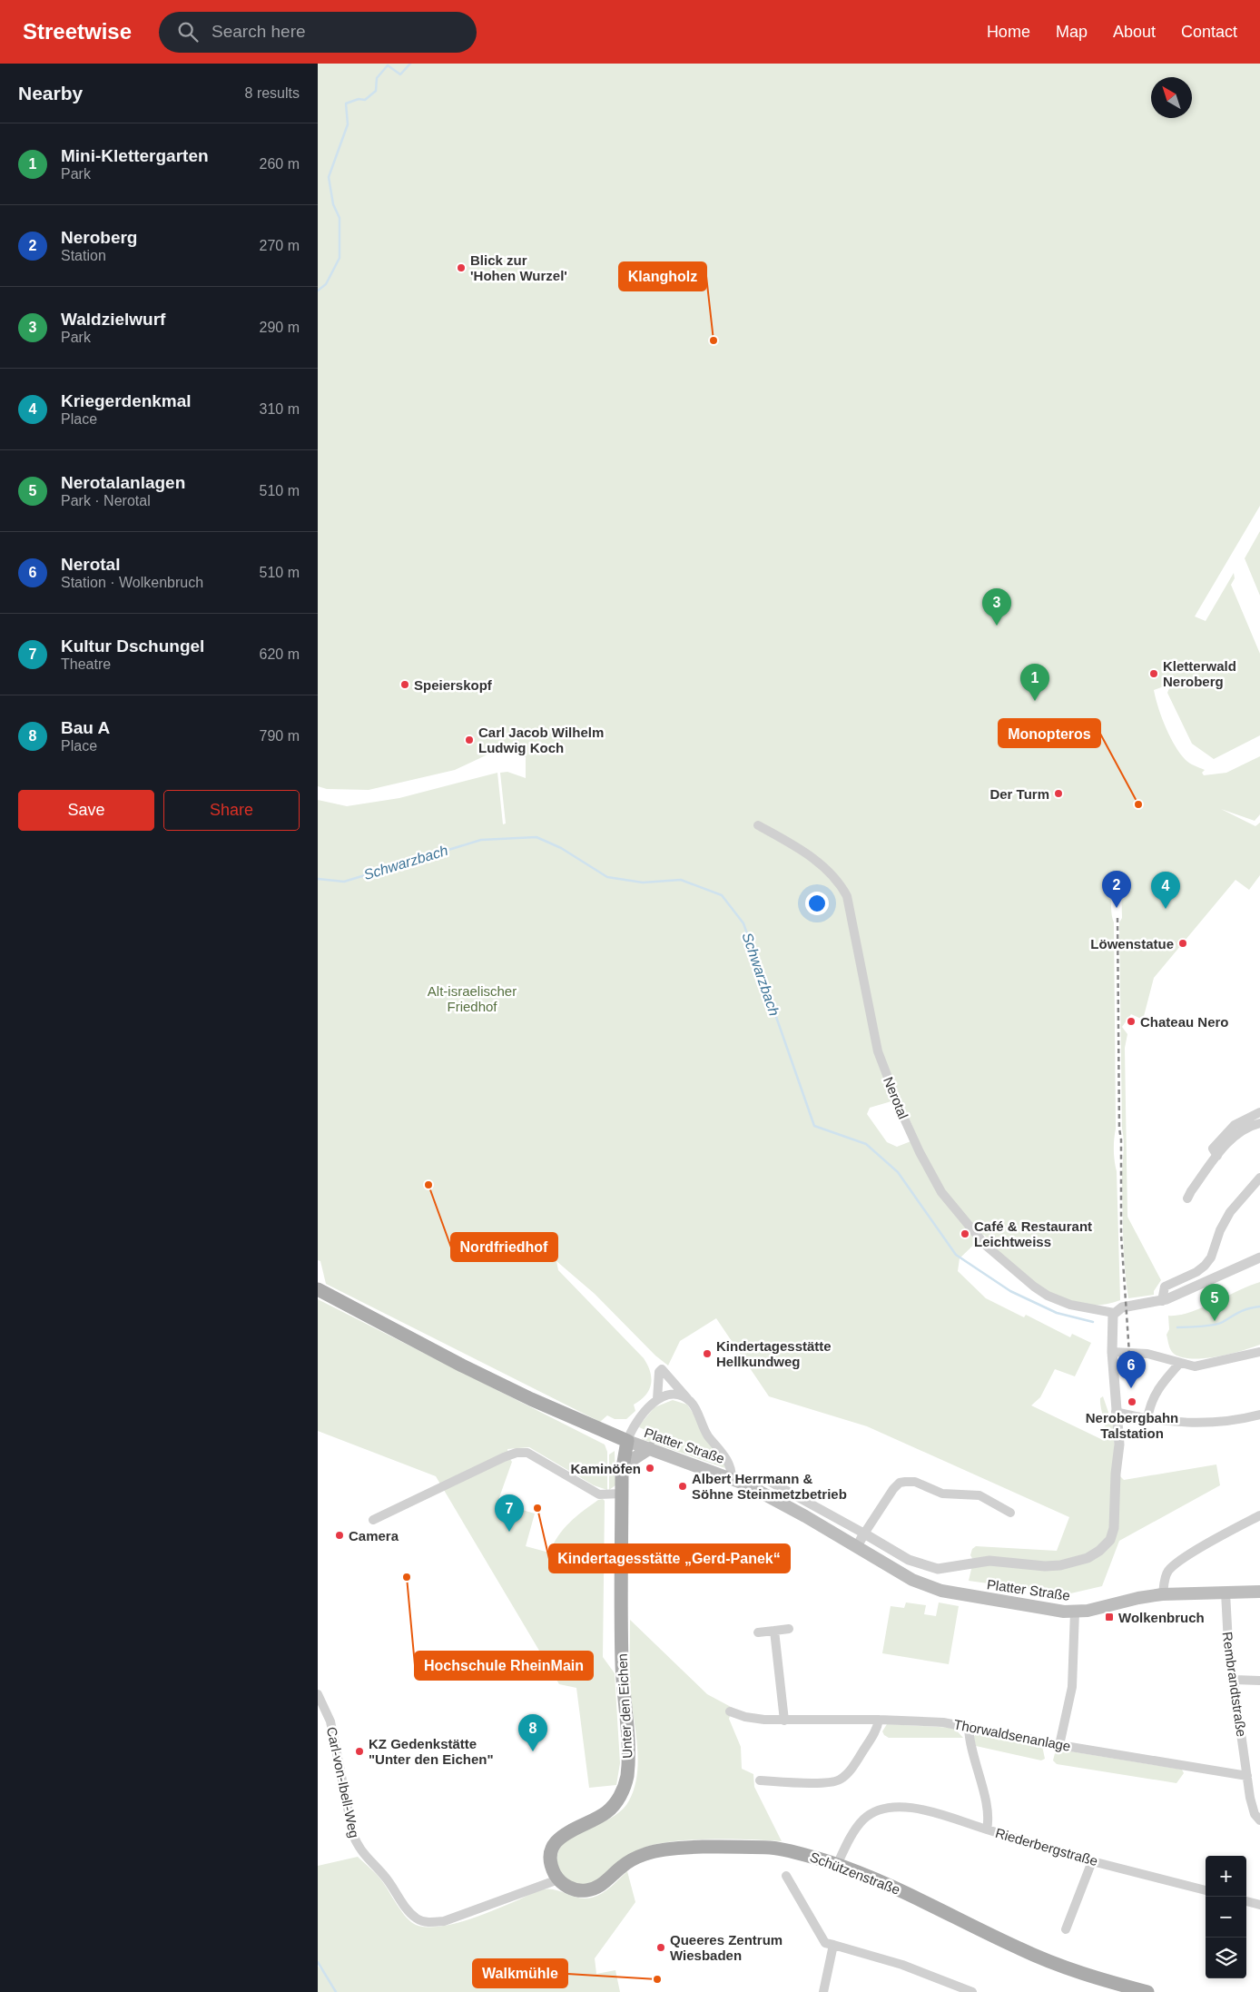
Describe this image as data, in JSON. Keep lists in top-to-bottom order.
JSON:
{
  "streets": {
    "main road": ["Platter Straße", "Unter den Eichen", "Schützenstraße"],
    "street": [
      "Nerotal",
      "Rembrandtstraße",
      "Thorwaldsenanlage",
      "Carl-von-Ibell-Weg",
      "Riederbergstraße"
    ]
  },
  "crossings": [
    ["Platter Straße", "Rembrandtstraße"],
    ["Platter Straße", "Unter den Eichen"],
    ["Rembrandtstraße", "Thorwaldsenanlage"],
    ["Unter den Eichen", "Carl-von-Ibell-Weg"],
    ["Unter den Eichen", "Schützenstraße"],
    ["Thorwaldsenanlage", "Riederbergstraße"],
    ["Carl-von-Ibell-Weg", "Schützenstraße"]
  ],
  "water": ["Schwarzbach"],
  "parks": ["Alt-israelischer Friedhof"],
  "places": {
    "other": [
      "Blick zur 'Hohen Wurzel'",
      "Klangholz",
      "Kletterwald Neroberg",
      "Speierskopf",
      "Carl Jacob Wilhelm Ludwig Koch",
      "Der Turm",
      "Monopteros",
      "Löwenstatue",
      "Chateau Nero",
      "Nordfriedhof",
      "Café & Restaurant Leichtweiss",
      "Kindertagesstätte Hellkundweg",
      "Nerobergbahn Talstation",
      "Kaminöfen",
      "Albert Herrmann & Söhne Steinmetzbetrieb",
      "Kindertagesstätte „Gerd-Panek“",
      "Camera",
      "Hochschule RheinMain",
      "KZ Gedenkstätte \"Unter den Eichen\"",
      "Queeres Zentrum Wiesbaden",
      "Walkmühle"
    ],
    "transit": ["Wolkenbruch"]
  },
  "north": "top left",
  "page": {
    "header": "Streetwise",
    "search": "Search here",
    "nav": [
      "Home",
      "Map",
      "About",
      "Contact"
    ],
    "heading": ["Nearby", "8 results"],
    "list": [
      {
        "mark": "1",
        "name": "Mini-Klettergarten",
        "note": "Park",
        "value": "260 m"
      },
      {
        "mark": "2",
        "name": "Neroberg",
        "note": "Station",
        "value": "270 m"
      },
      {
        "mark": "3",
        "name": "Waldzielwurf",
        "note": "Park",
        "value": "290 m"
      },
      {
        "mark": "4",
        "name": "Kriegerdenkmal",
        "note": "Place",
        "value": "310 m"
      },
      {
        "mark": "5",
        "name": "Nerotalanlagen",
        "note": "Park · Nerotal",
        "value": "510 m"
      },
      {
        "mark": "6",
        "name": "Nerotal",
        "note": "Station · Wolkenbruch",
        "value": "510 m"
      },
      {
        "mark": "7",
        "name": "Kultur Dschungel",
        "note": "Theatre",
        "value": "620 m"
      },
      {
        "mark": "8",
        "name": "Bau A",
        "note": "Place",
        "value": "790 m"
      }
    ],
    "pins": [
      "3",
      "1",
      "2",
      "4",
      "5",
      "6",
      "7",
      "8"
    ],
    "buttons": ["Save", "Share"],
    "map_buttons": ["+", "−"]
  }
}
